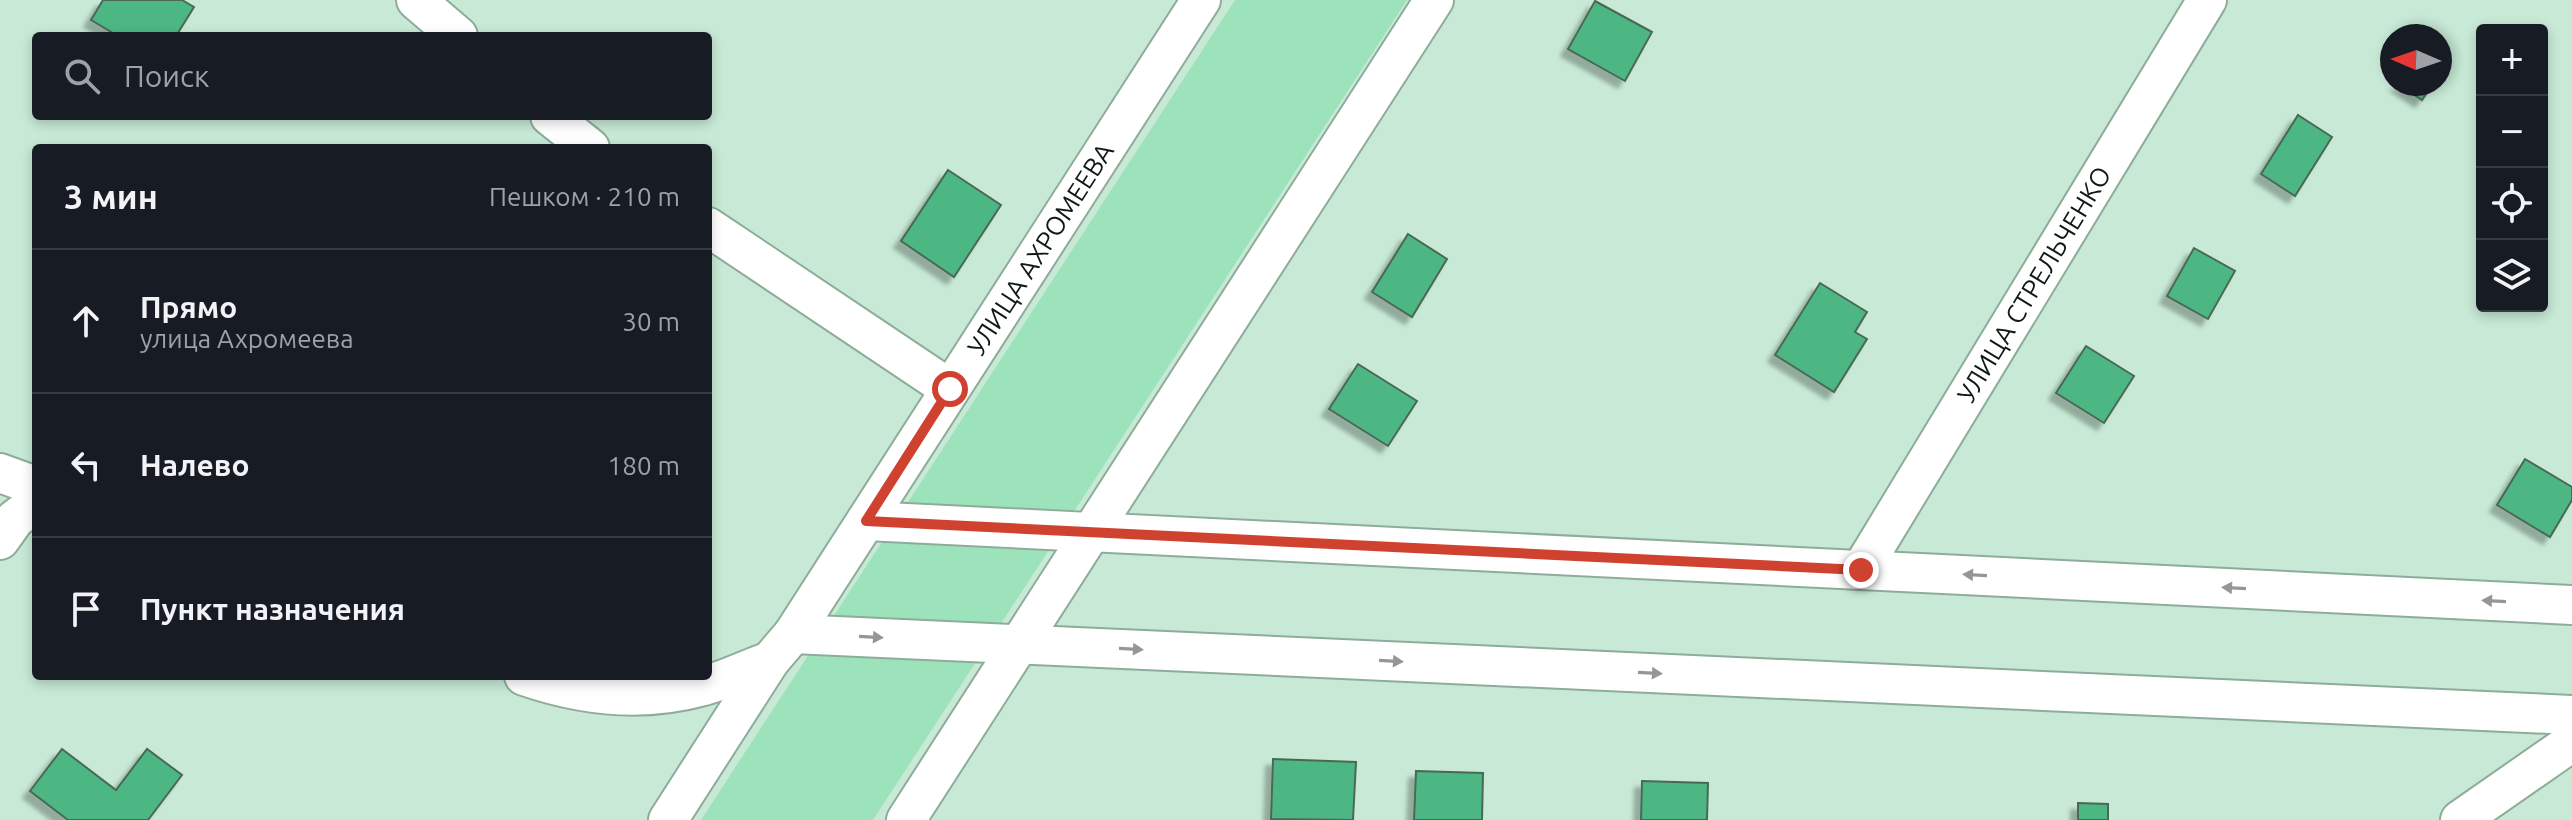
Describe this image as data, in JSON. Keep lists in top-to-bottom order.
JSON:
{
  "streets": {
    "street": ["УЛИЦА АХРОМЕЕВА", "УЛИЦА СТРЕЛЬЧЕНКО"]
  },
  "north": "left",
  "page": {
    "map_buttons": ["+", "−"],
    "search": "Поиск",
    "heading": ["3 мин", "Пешком · 210 m"],
    "list": [
      ["Прямо", "улица Ахромеева", "30 m"],
      ["Налево", "180 m"],
      "Пункт назначения"
    ]
  }
}
